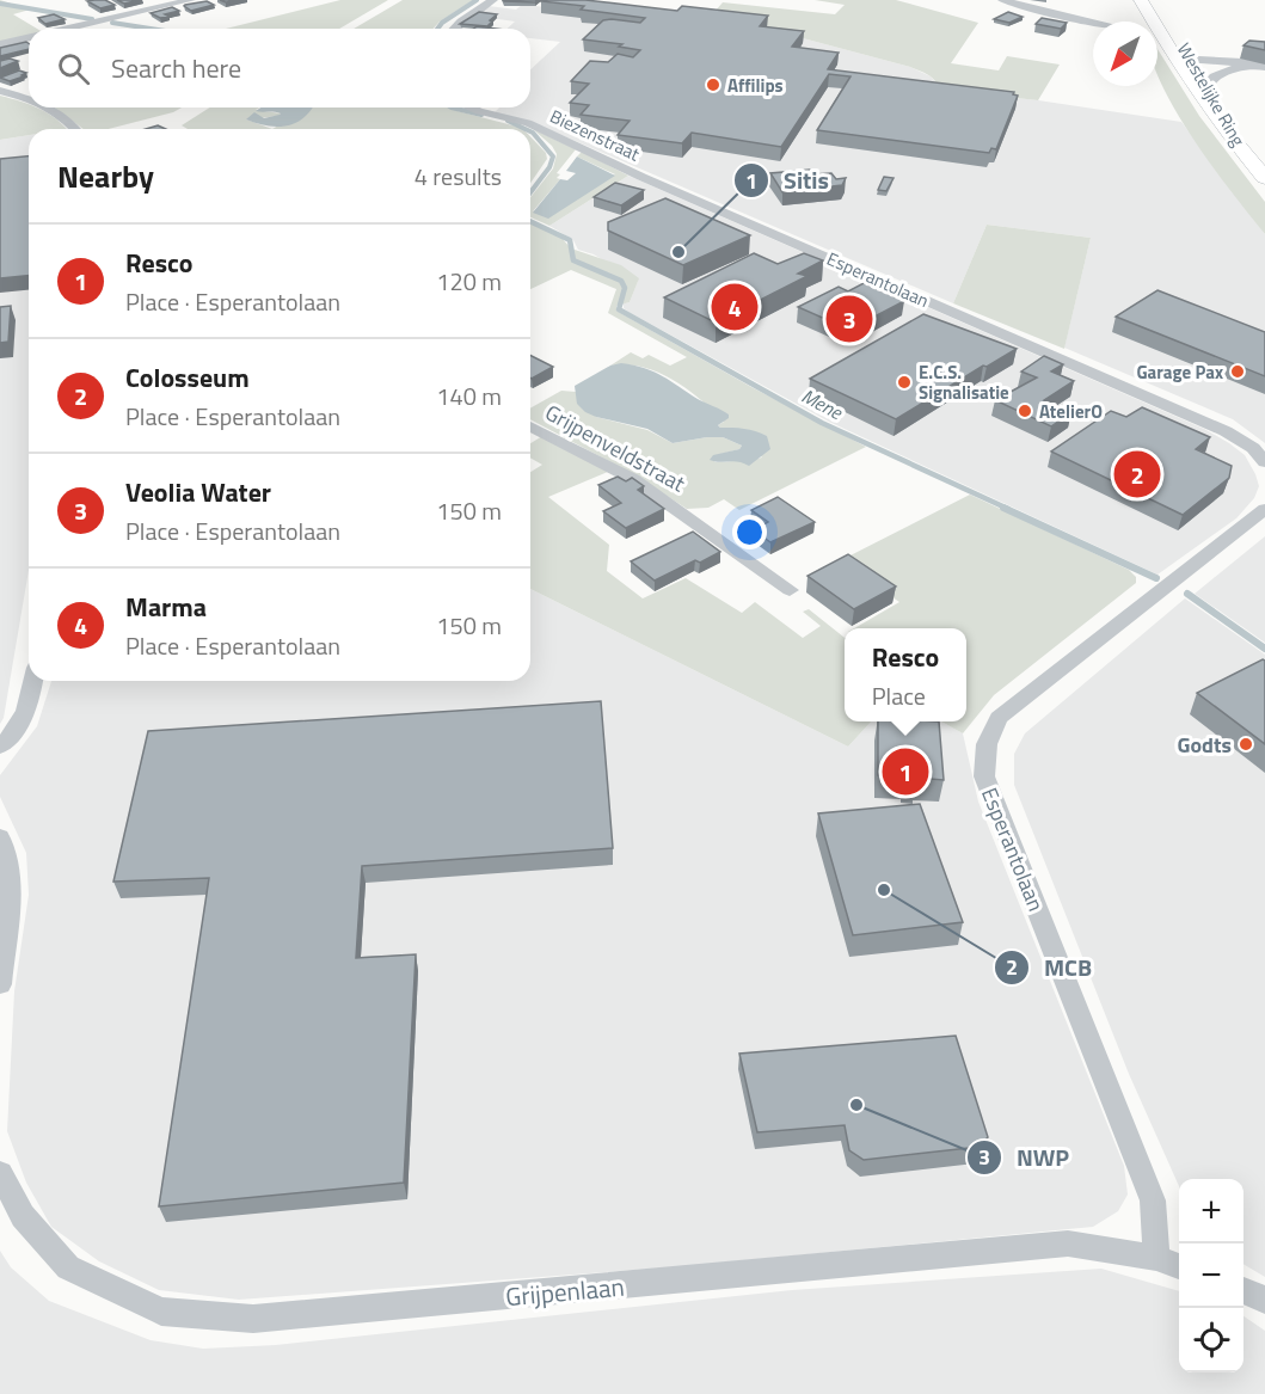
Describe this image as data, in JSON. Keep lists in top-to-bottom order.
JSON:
{
  "streets": {
    "main road": ["Westelijke Ring"],
    "street": [
      "Biezenstraat",
      "Esperantolaan",
      "Grijpenveldstraat",
      "Grijpenlaan"
    ]
  },
  "crossings": [
    ["Biezenstraat", "Esperantolaan"],
    ["Esperantolaan", "Grijpenlaan"]
  ],
  "water": ["Mene"],
  "places": [
    "Affilips",
    "Sitis",
    "Garage Pax",
    "E.C.S. Signalisatie",
    "AtelierO",
    "Godts",
    "MCB",
    "NWP"
  ],
  "north": "bottom left",
  "page": {
    "search": "Search here",
    "heading": ["Nearby", "4 results"],
    "list": [
      {
        "mark": "1",
        "name": "Resco",
        "note": "Place · Esperantolaan",
        "value": "120 m"
      },
      {
        "mark": "2",
        "name": "Colosseum",
        "note": "Place · Esperantolaan",
        "value": "140 m"
      },
      {
        "mark": "3",
        "name": "Veolia Water",
        "note": "Place · Esperantolaan",
        "value": "150 m"
      },
      {
        "mark": "4",
        "name": "Marma",
        "note": "Place · Esperantolaan",
        "value": "150 m"
      }
    ],
    "pins": [
      "4",
      "3",
      "2",
      "1"
    ],
    "popup": ["Resco", "Place"],
    "map_buttons": ["+", "−"]
  }
}
